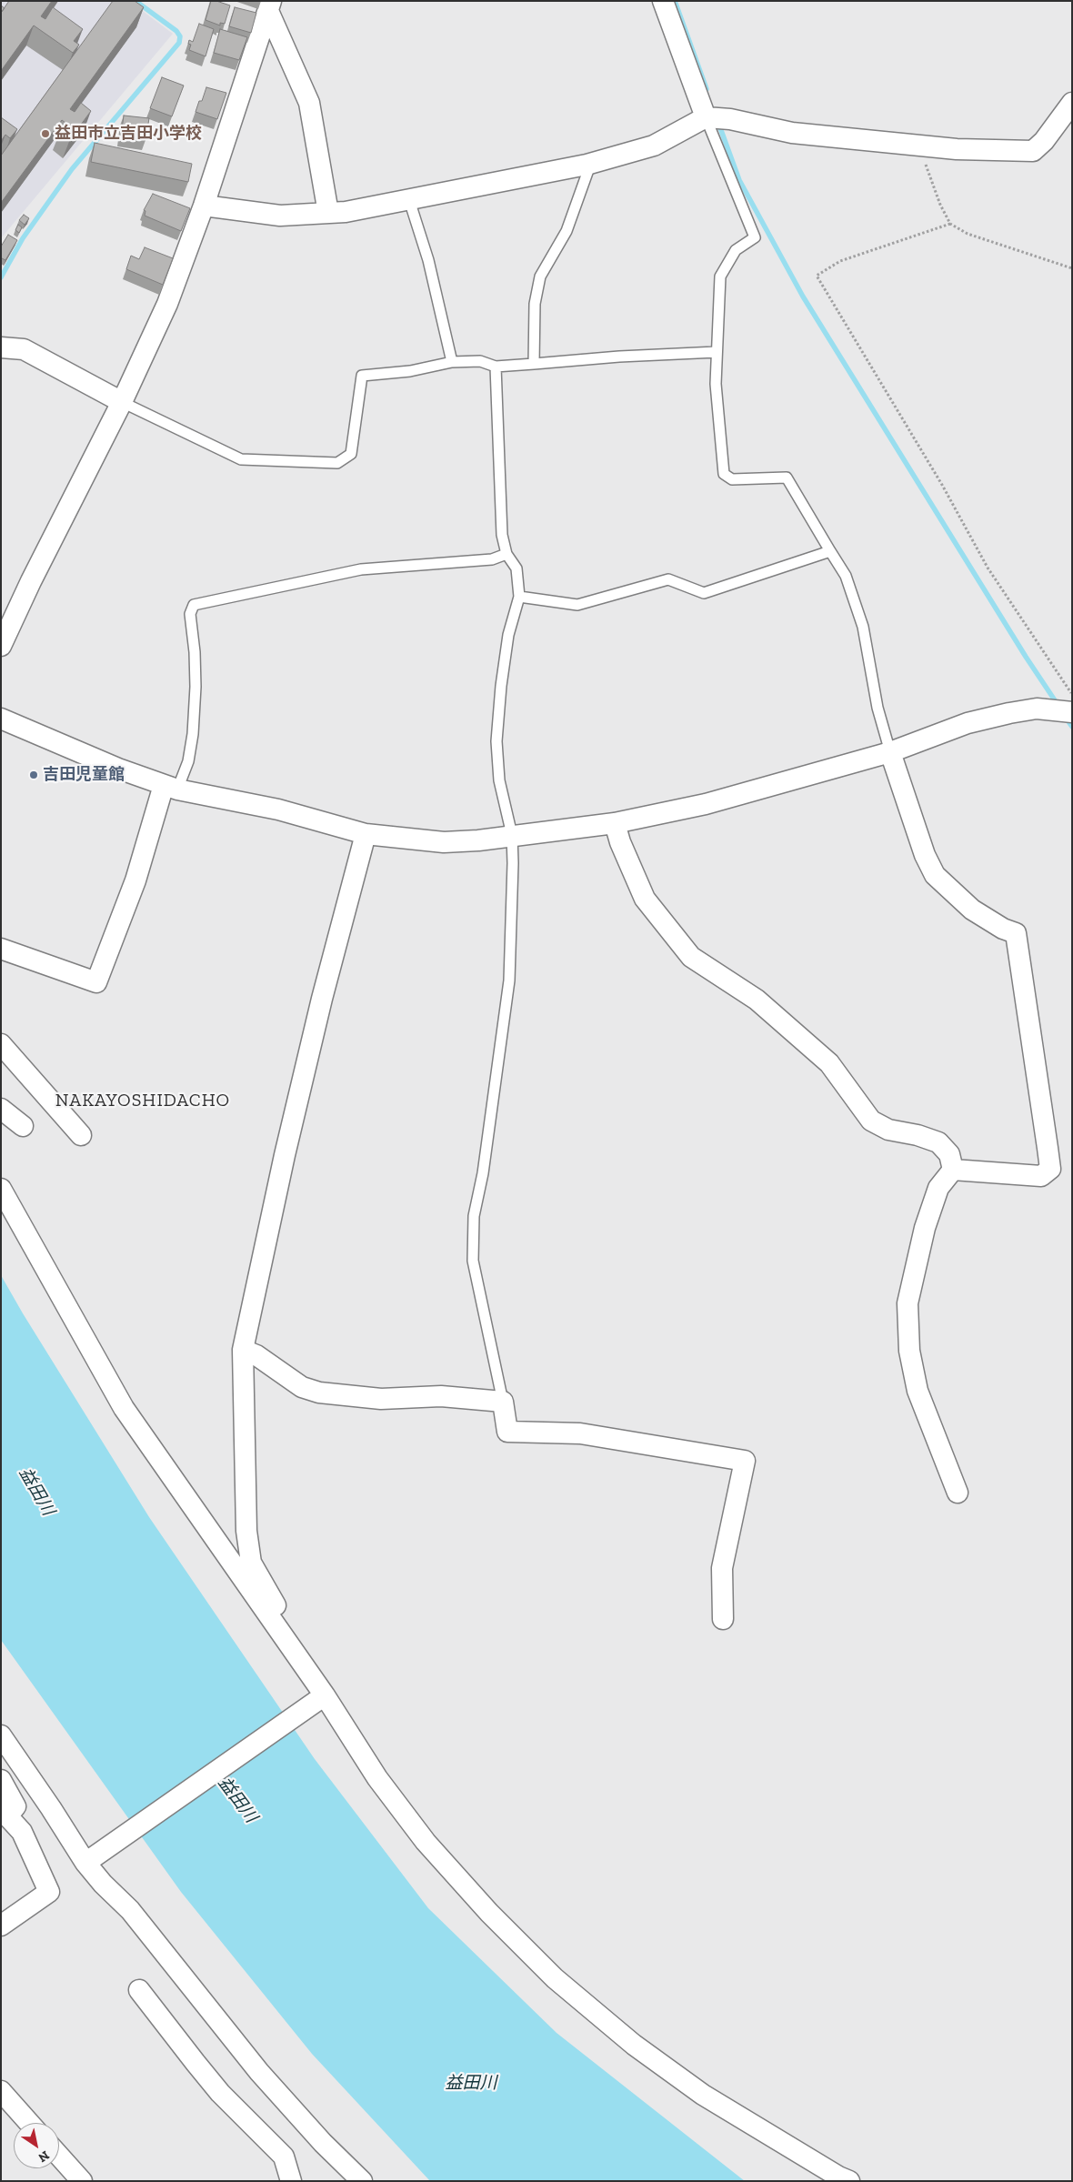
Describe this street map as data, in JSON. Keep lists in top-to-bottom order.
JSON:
{
  "districts": ["NAKAYOSHIDACHO"],
  "water": ["益田川"],
  "places": ["益田市立吉田小学校", "吉田児童館"],
  "north": "bottom right"
}
